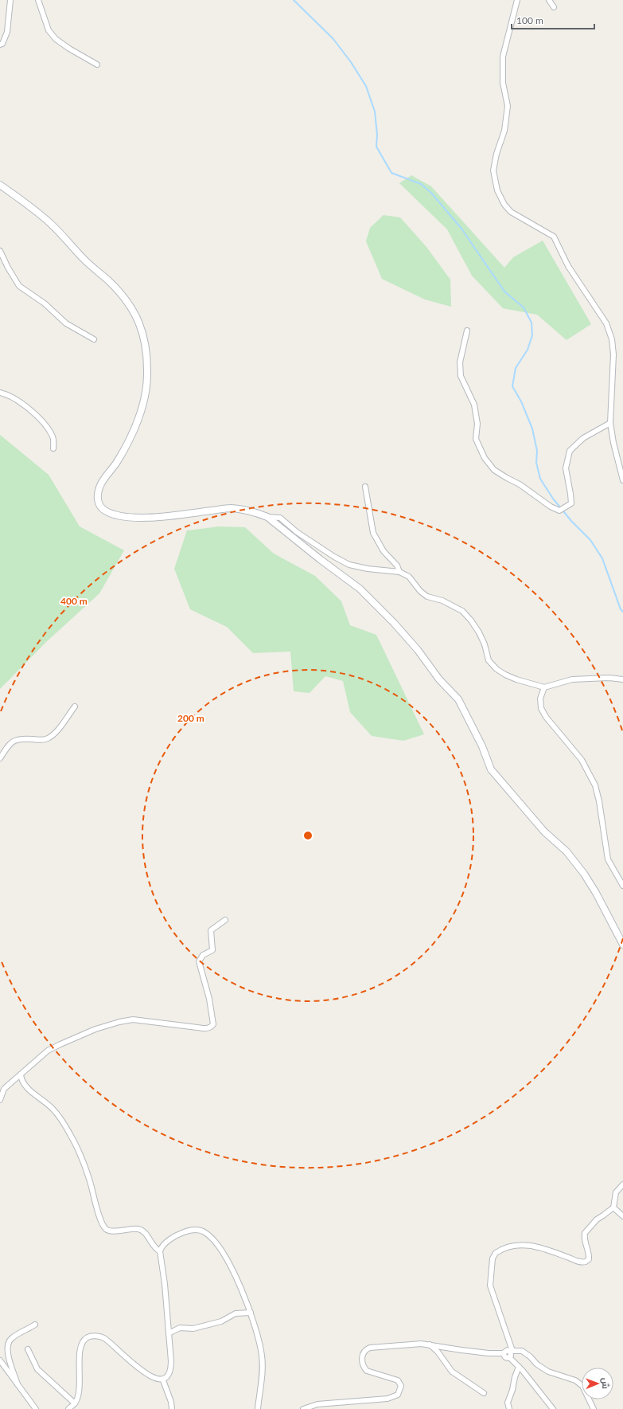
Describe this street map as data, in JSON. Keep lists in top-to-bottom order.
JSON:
{
  "scale_bar": "100 m",
  "north": "right",
  "rings": ["400 m", "200 m"]
}
